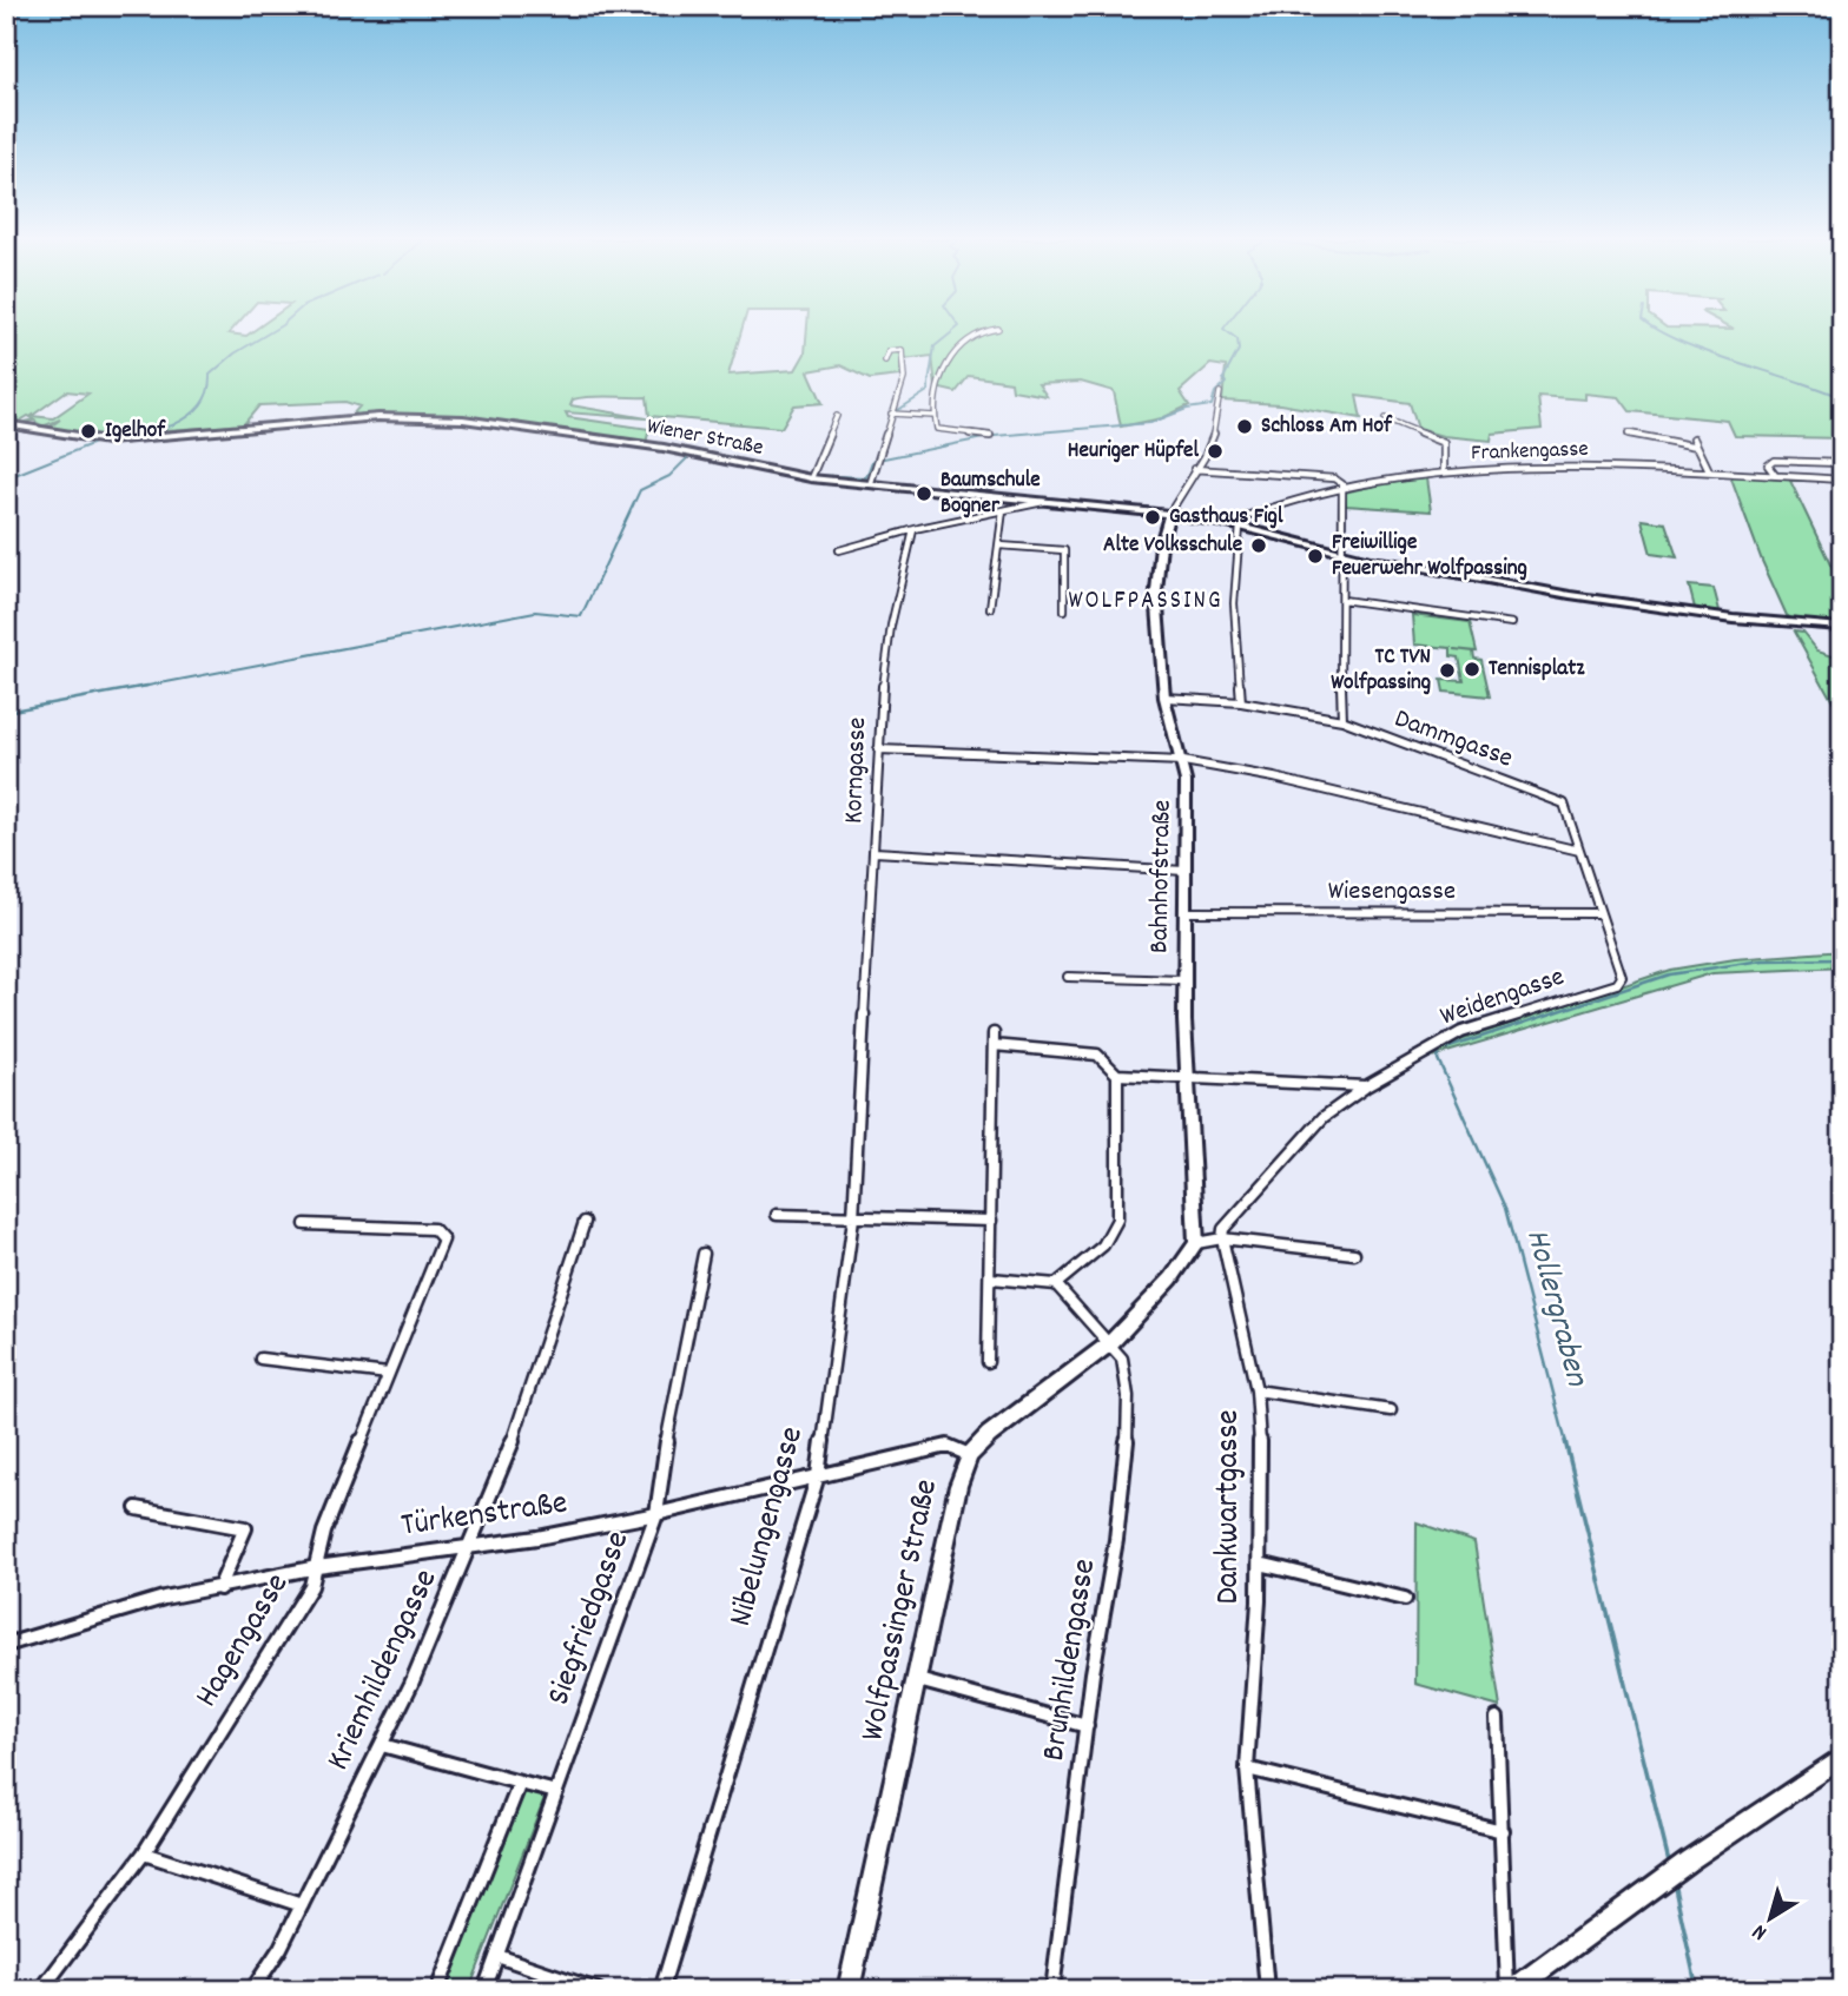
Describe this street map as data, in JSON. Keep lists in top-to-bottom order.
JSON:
{
  "streets": {
    "main road": ["Wiener Straße", "Bahnhofstraße", "Wolfpassinger Straße"],
    "street": [
      "Frankengasse",
      "Dammgasse",
      "Korngasse",
      "Wiesengasse",
      "Weidengasse",
      "Dankwartgasse",
      "Türkenstraße",
      "Nibelungengasse",
      "Siegfriedgasse",
      "Hagengasse",
      "Brunhildengasse",
      "Kriemhildengasse"
    ]
  },
  "crossings": [
    ["Wiener Straße", "Frankengasse"],
    ["Wiener Straße", "Bahnhofstraße"],
    ["Dammgasse", "Bahnhofstraße"],
    ["Dammgasse", "Wiesengasse"],
    ["Dammgasse", "Weidengasse"],
    ["Korngasse", "Nibelungengasse"],
    ["Bahnhofstraße", "Wiesengasse"],
    ["Bahnhofstraße", "Wolfpassinger Straße"],
    ["Türkenstraße", "Nibelungengasse"],
    ["Türkenstraße", "Wolfpassinger Straße"],
    ["Türkenstraße", "Siegfriedgasse"],
    ["Türkenstraße", "Hagengasse"],
    ["Türkenstraße", "Kriemhildengasse"],
    ["Wolfpassinger Straße", "Brunhildengasse"]
  ],
  "districts": ["WOLFPASSING"],
  "water": ["Hollergraben"],
  "places": [
    "Schloss Am Hof",
    "Igelhof",
    "Heuriger Hüpfel",
    "Baumschule Bogner",
    "Gasthaus Figl",
    "Alte Volksschule",
    "Freiwillige Feuerwehr Wolfpassing",
    "Tennisplatz",
    "TC TVN Wolfpassing"
  ],
  "north": "bottom left"
}
